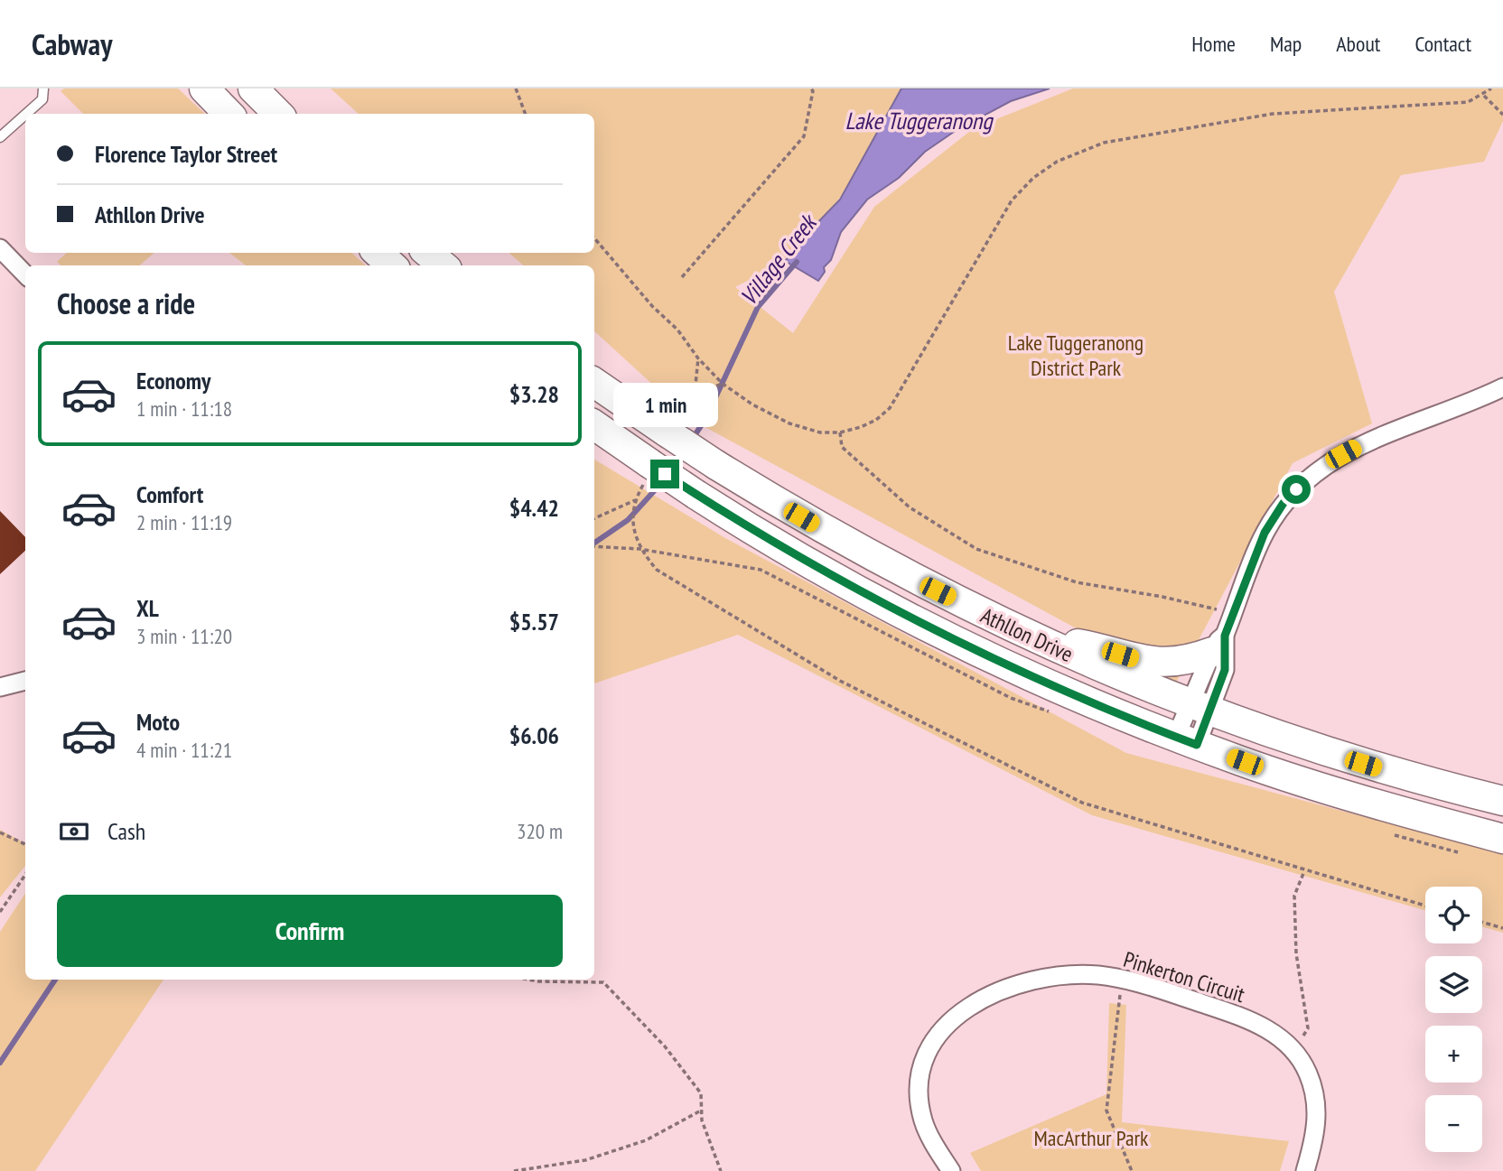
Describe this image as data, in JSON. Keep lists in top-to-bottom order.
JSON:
{
  "streets": {
    "main road": ["Athllon Drive"],
    "street": ["Pinkerton Circuit"]
  },
  "water": ["Lake Tuggeranong", "Village Creek"],
  "parks": ["Lake Tuggeranong District Park", "MacArthur Park"],
  "page": {
    "header": "Cabway",
    "nav": [
      "Home",
      "Map",
      "About",
      "Contact"
    ],
    "banner": ["Florence Taylor Street", "Athllon Drive"],
    "heading": "Choose a ride",
    "list": [
      {
        "name": "Economy",
        "note": "1 min · 11:18",
        "value": "$3.28"
      },
      {
        "name": "Comfort",
        "note": "2 min · 11:19",
        "value": "$4.42"
      },
      {
        "name": "XL",
        "note": "3 min · 11:20",
        "value": "$5.57"
      },
      {
        "name": "Moto",
        "note": "4 min · 11:21",
        "value": "$6.06"
      }
    ],
    "bubble": "1 min",
    "pay": ["Cash", "320 m"],
    "buttons": "Confirm",
    "map_buttons": ["+", "−"]
  }
}
